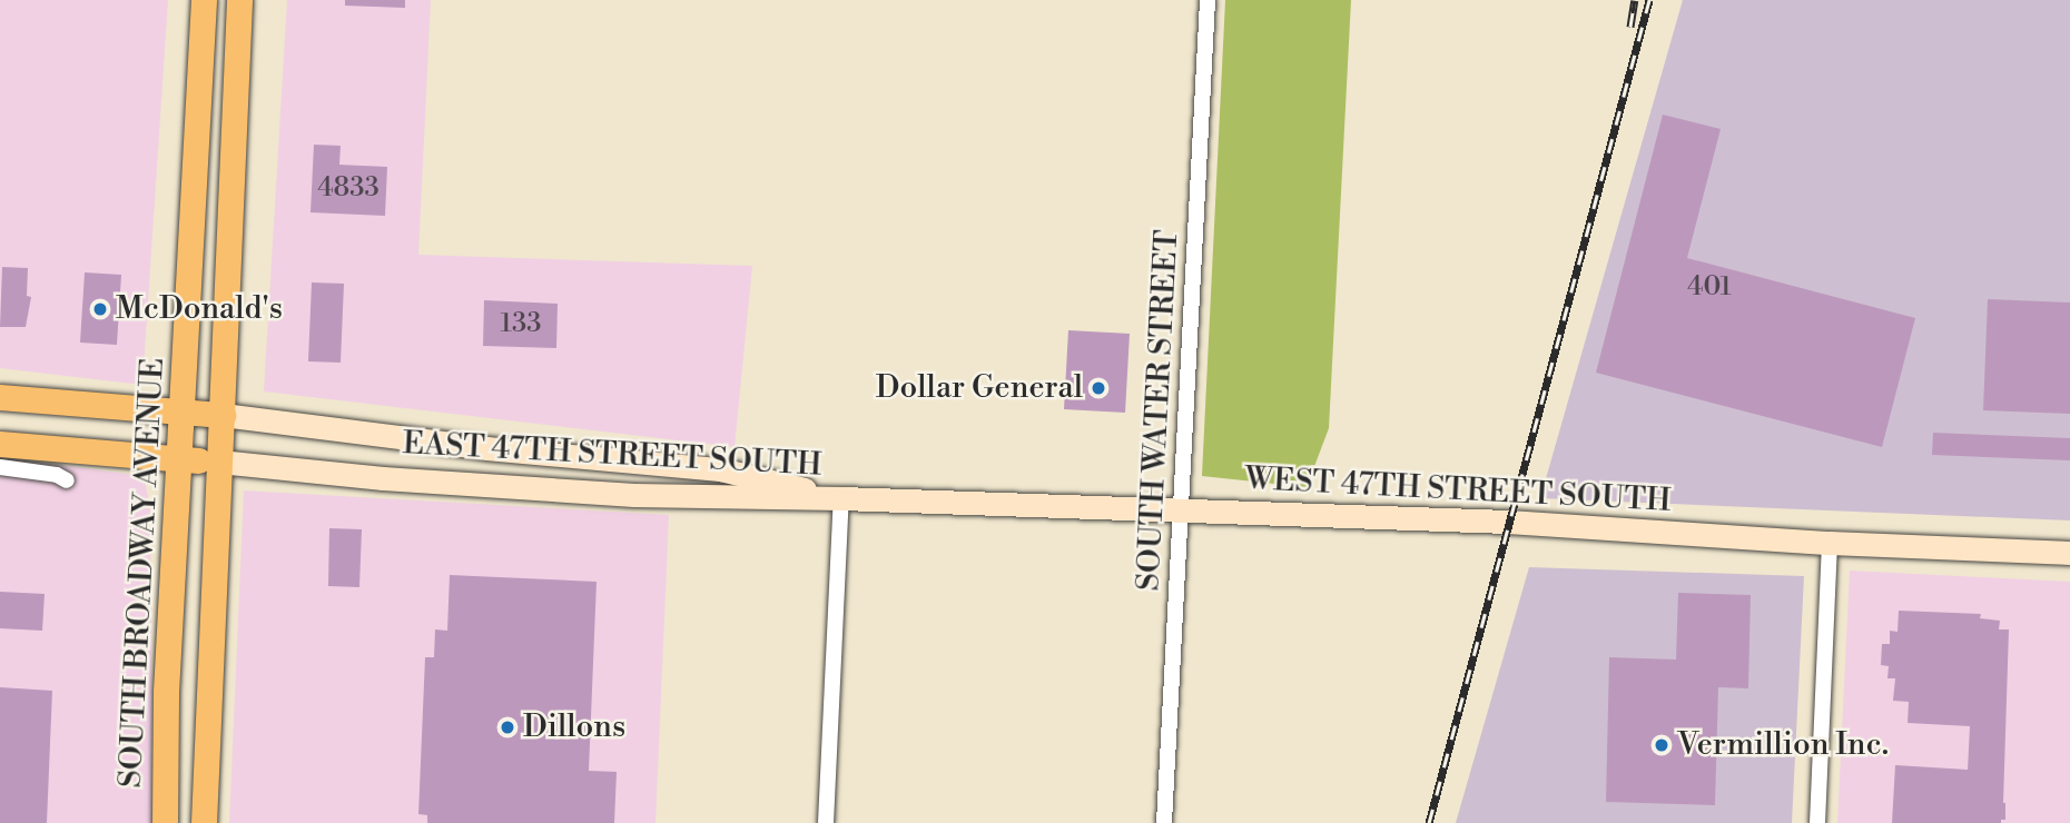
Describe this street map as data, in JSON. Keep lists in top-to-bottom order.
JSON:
{
  "streets": {
    "main road": ["EAST 47TH STREET SOUTH", "SOUTH BROADWAY AVENUE"],
    "street": ["SOUTH WATER STREET", "WEST 47TH STREET SOUTH"]
  },
  "crossings": [
    ["SOUTH WATER STREET", "WEST 47TH STREET SOUTH"],
    ["EAST 47TH STREET SOUTH", "WEST 47TH STREET SOUTH"],
    ["EAST 47TH STREET SOUTH", "SOUTH BROADWAY AVENUE"]
  ],
  "places": [
    "McDonald's",
    "Dollar General",
    "Dillons",
    "Vermillion Inc."
  ],
  "house_numbers": ["4833", "401", "133"]
}
